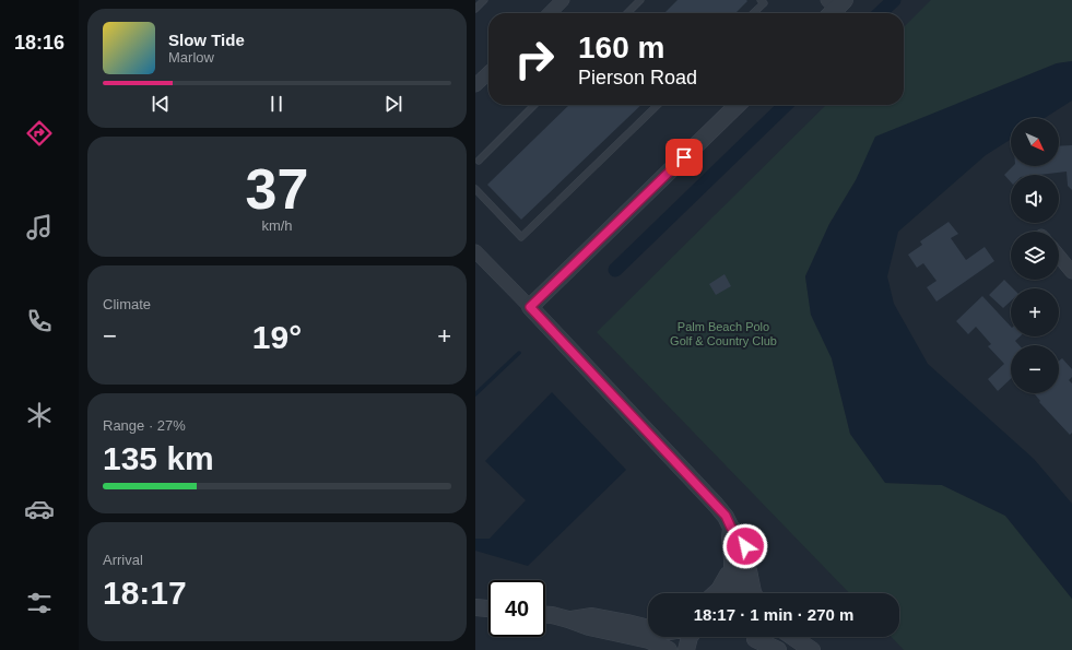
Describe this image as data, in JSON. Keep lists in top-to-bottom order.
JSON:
{
  "parks": ["Palm Beach Polo Golf & Country Club"],
  "north": "bottom right",
  "page": {
    "tabs": "18:16",
    "turn": ["160 m", "Pierson Road"],
    "song": ["Slow Tide", "Marlow"],
    "map_buttons": ["+", "−"],
    "tile": [
      ["37", "km/h"],
      "Climate",
      ["Range · 27%", "135 km"],
      ["Arrival", "18:17"]
    ],
    "heat": ["−", "19°", "+"],
    "limit": "40",
    "trip": "18:17 · 1 min · 270 m"
  }
}
